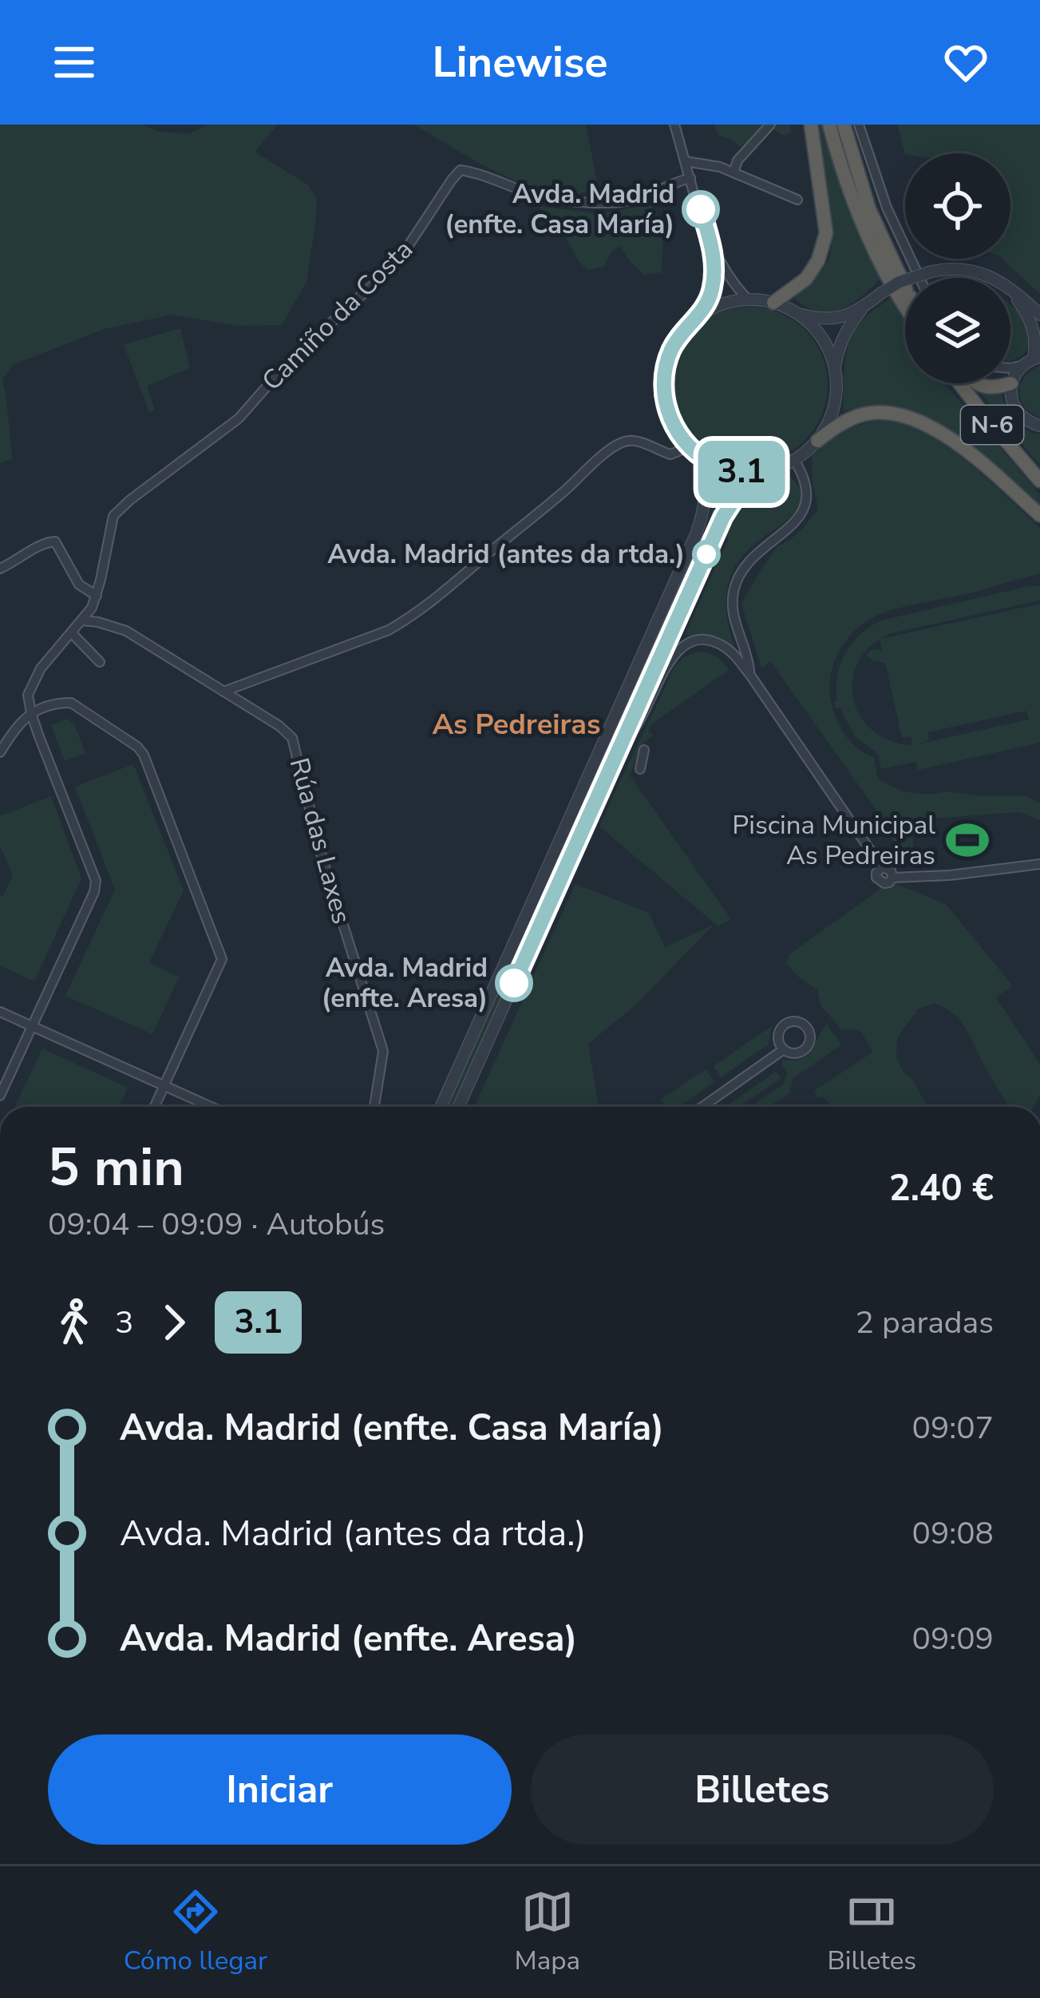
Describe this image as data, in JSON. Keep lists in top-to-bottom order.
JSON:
{
  "streets": {
    "highway": ["N-6"],
    "street": ["Camiño da Costa", "Rúa das Laxes"]
  },
  "districts": ["As Pedreiras"],
  "places": {
    "other": ["Avda. Madrid (enfte. Casa María)", "Avda. Madrid (antes da rtda.)", "Avda. Madrid (enfte. Aresa)"],
    "sports": ["Piscina Municipal As Pedreiras"]
  },
  "lines": ["bus line 3.1"],
  "page": {
    "header": "Linewise",
    "on_map": "3.1",
    "heading": ["5 min", "09:04 – 09:09 · Autobús", "2.40 €"],
    "legs": ["3", "3.1", "2 paradas"],
    "list": [
      {
        "name": "Avda. Madrid (enfte. Casa María)",
        "value": "09:07"
      },
      {
        "name": "Avda. Madrid (antes da rtda.)",
        "value": "09:08"
      },
      {
        "name": "Avda. Madrid (enfte. Aresa)",
        "value": "09:09"
      }
    ],
    "buttons": ["Iniciar", "Billetes"],
    "tabs": ["Cómo llegar", "Mapa", "Billetes"]
  }
}
